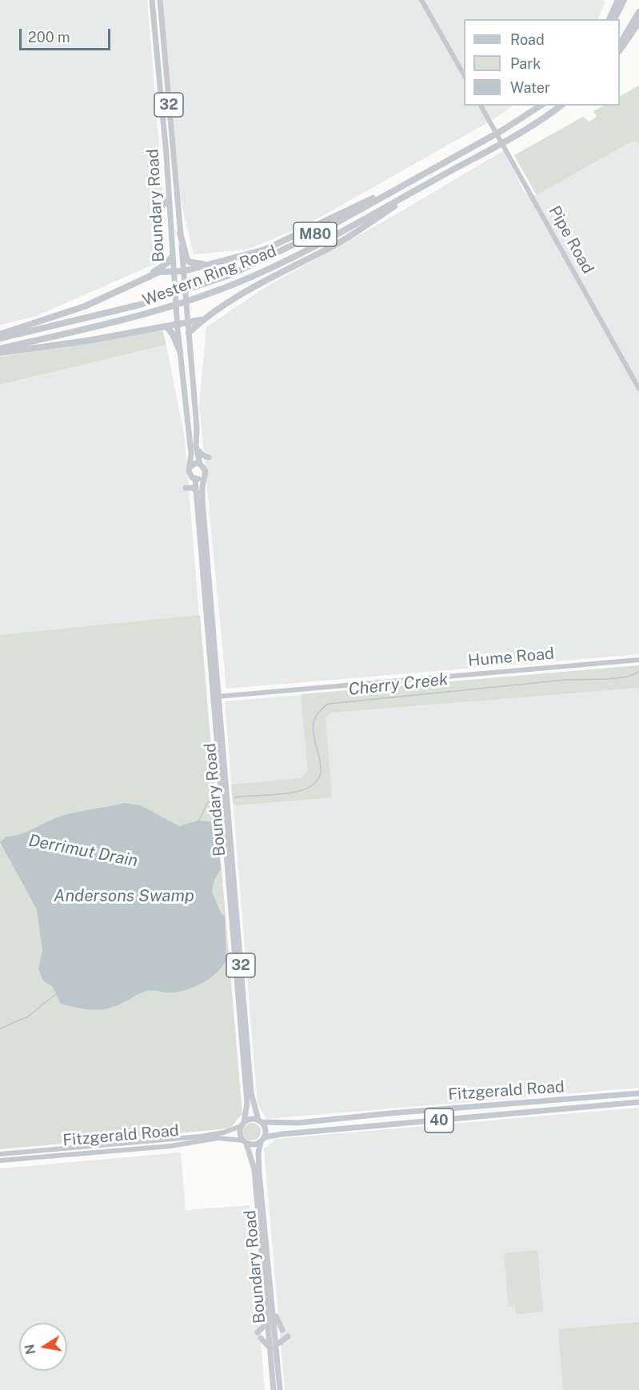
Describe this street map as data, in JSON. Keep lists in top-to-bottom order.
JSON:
{
  "streets": {
    "highway": ["M80", "Western Ring Road"],
    "main road": [
      "32",
      "Boundary Road",
      "Fitzgerald Road",
      "40"
    ],
    "street": ["Pipe Road", "Hume Road"]
  },
  "crossings": [
    ["32", "Boundary Road"],
    ["Boundary Road", "Hume Road"],
    ["Boundary Road", "Fitzgerald Road"],
    ["Boundary Road", "40"],
    ["Fitzgerald Road", "40"]
  ],
  "water": ["Cherry Creek", "Derrimut Drain", "Andersons Swamp"],
  "legend": ["Road", "Park", "Water"],
  "scale_bar": "200 m",
  "north": "left"
}
